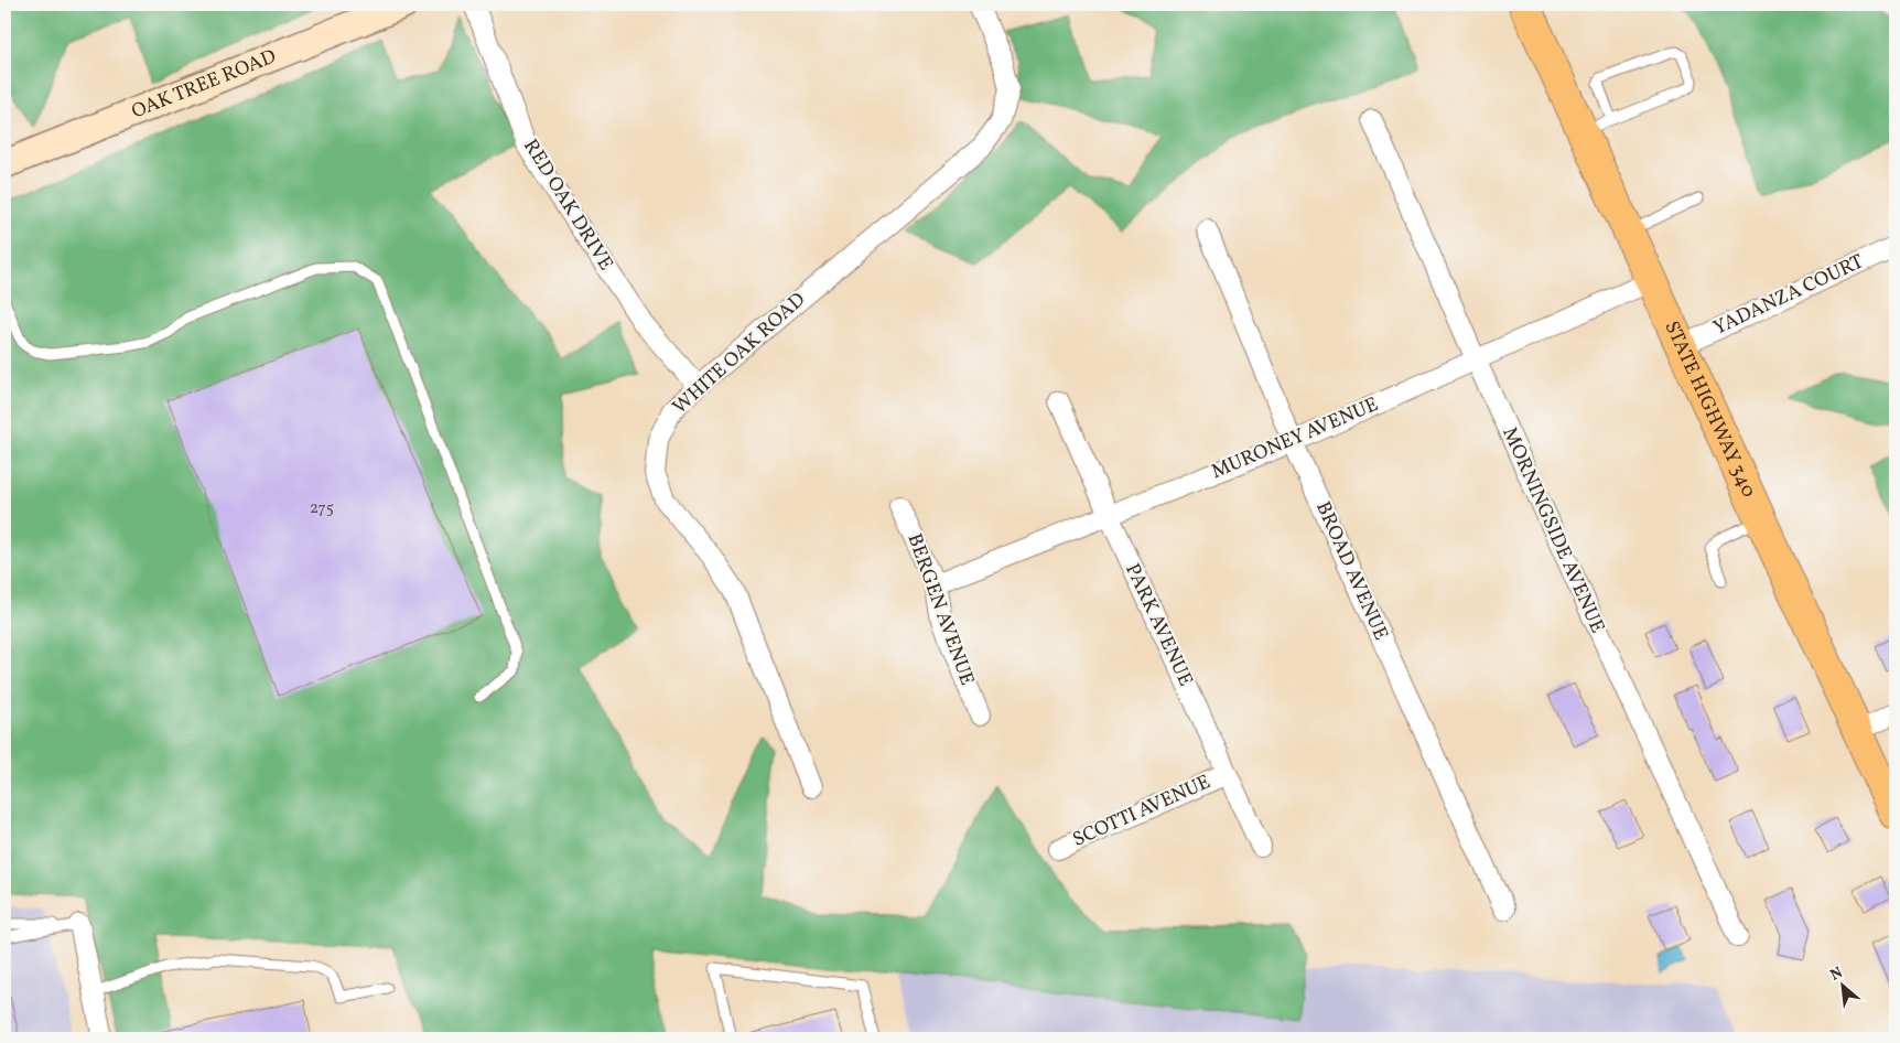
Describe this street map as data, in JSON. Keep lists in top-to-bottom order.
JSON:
{
  "streets": {
    "main road": ["STATE HIGHWAY 340"],
    "street": [
      "OAK TREE ROAD",
      "RED OAK DRIVE",
      "YADANZA COURT",
      "WHITE OAK ROAD",
      "MURONEY AVENUE",
      "MORNINGSIDE AVENUE",
      "BROAD AVENUE",
      "BERGEN AVENUE",
      "PARK AVENUE",
      "SCOTTI AVENUE"
    ]
  },
  "crossings": [
    ["RED OAK DRIVE", "WHITE OAK ROAD"],
    ["YADANZA COURT", "STATE HIGHWAY 340"],
    ["STATE HIGHWAY 340", "MURONEY AVENUE"],
    ["MURONEY AVENUE", "MORNINGSIDE AVENUE"],
    ["MURONEY AVENUE", "BROAD AVENUE"],
    ["MURONEY AVENUE", "BERGEN AVENUE"],
    ["MURONEY AVENUE", "PARK AVENUE"],
    ["PARK AVENUE", "SCOTTI AVENUE"]
  ],
  "house_numbers": ["275"],
  "north": "top left"
}
